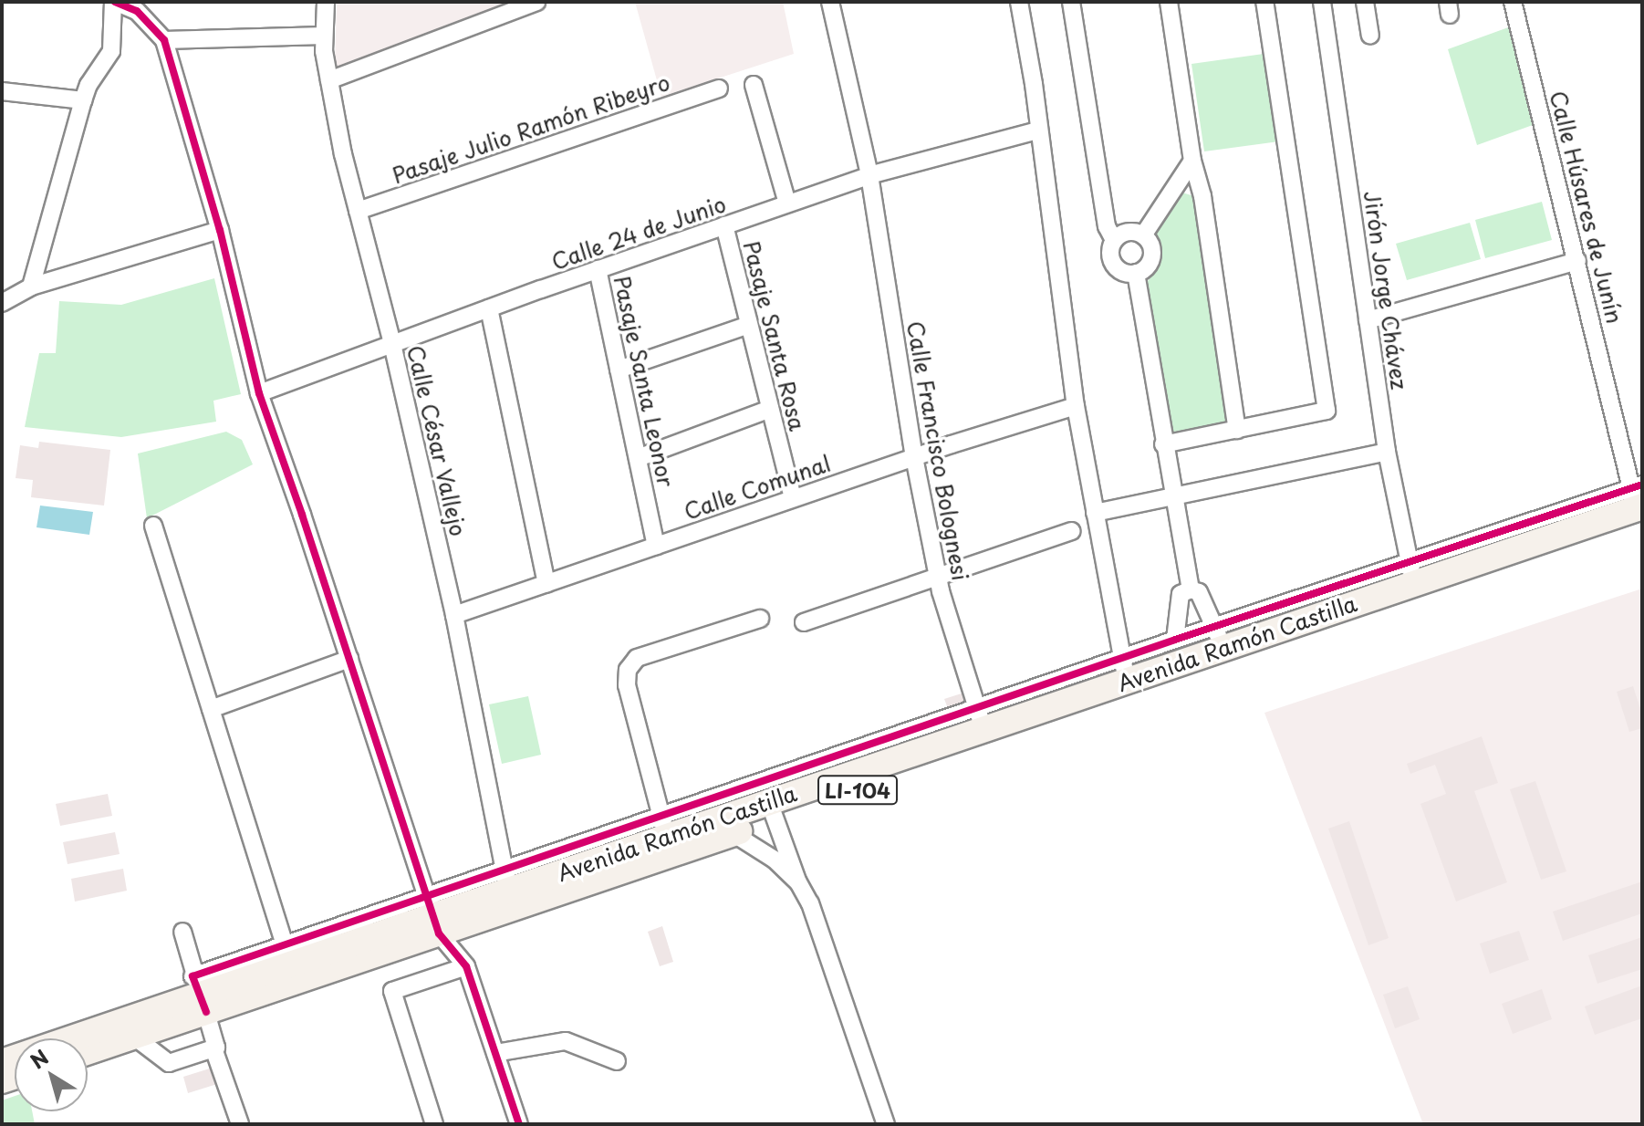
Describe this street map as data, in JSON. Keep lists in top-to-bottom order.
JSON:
{
  "streets": {
    "highway": ["Avenida Ramón Castilla", "LI-104"],
    "street": [
      "Pasaje Julio Ramón Ribeyro",
      "Calle Húsares de Junín",
      "Calle 24 de Junio",
      "Jirón Jorge Chávez",
      "Pasaje Santa Rosa",
      "Pasaje Santa Leonor",
      "Calle César Vallejo",
      "Calle Francisco Bolognesi",
      "Calle Comunal"
    ]
  },
  "crossings": [
    ["Pasaje Julio Ramón Ribeyro", "Calle César Vallejo"],
    ["Calle Húsares de Junín", "Avenida Ramón Castilla"],
    ["Calle 24 de Junio", "Pasaje Santa Rosa"],
    ["Calle 24 de Junio", "Pasaje Santa Leonor"],
    ["Calle 24 de Junio", "Calle César Vallejo"],
    ["Calle 24 de Junio", "Calle Francisco Bolognesi"],
    ["Jirón Jorge Chávez", "Avenida Ramón Castilla"],
    ["Pasaje Santa Rosa", "Calle Comunal"],
    ["Pasaje Santa Leonor", "Calle Comunal"],
    ["Calle César Vallejo", "Calle Comunal"],
    ["Calle César Vallejo", "Avenida Ramón Castilla"],
    ["Calle Francisco Bolognesi", "Calle Comunal"],
    ["Calle Francisco Bolognesi", "Avenida Ramón Castilla"]
  ],
  "north": "top left"
}
